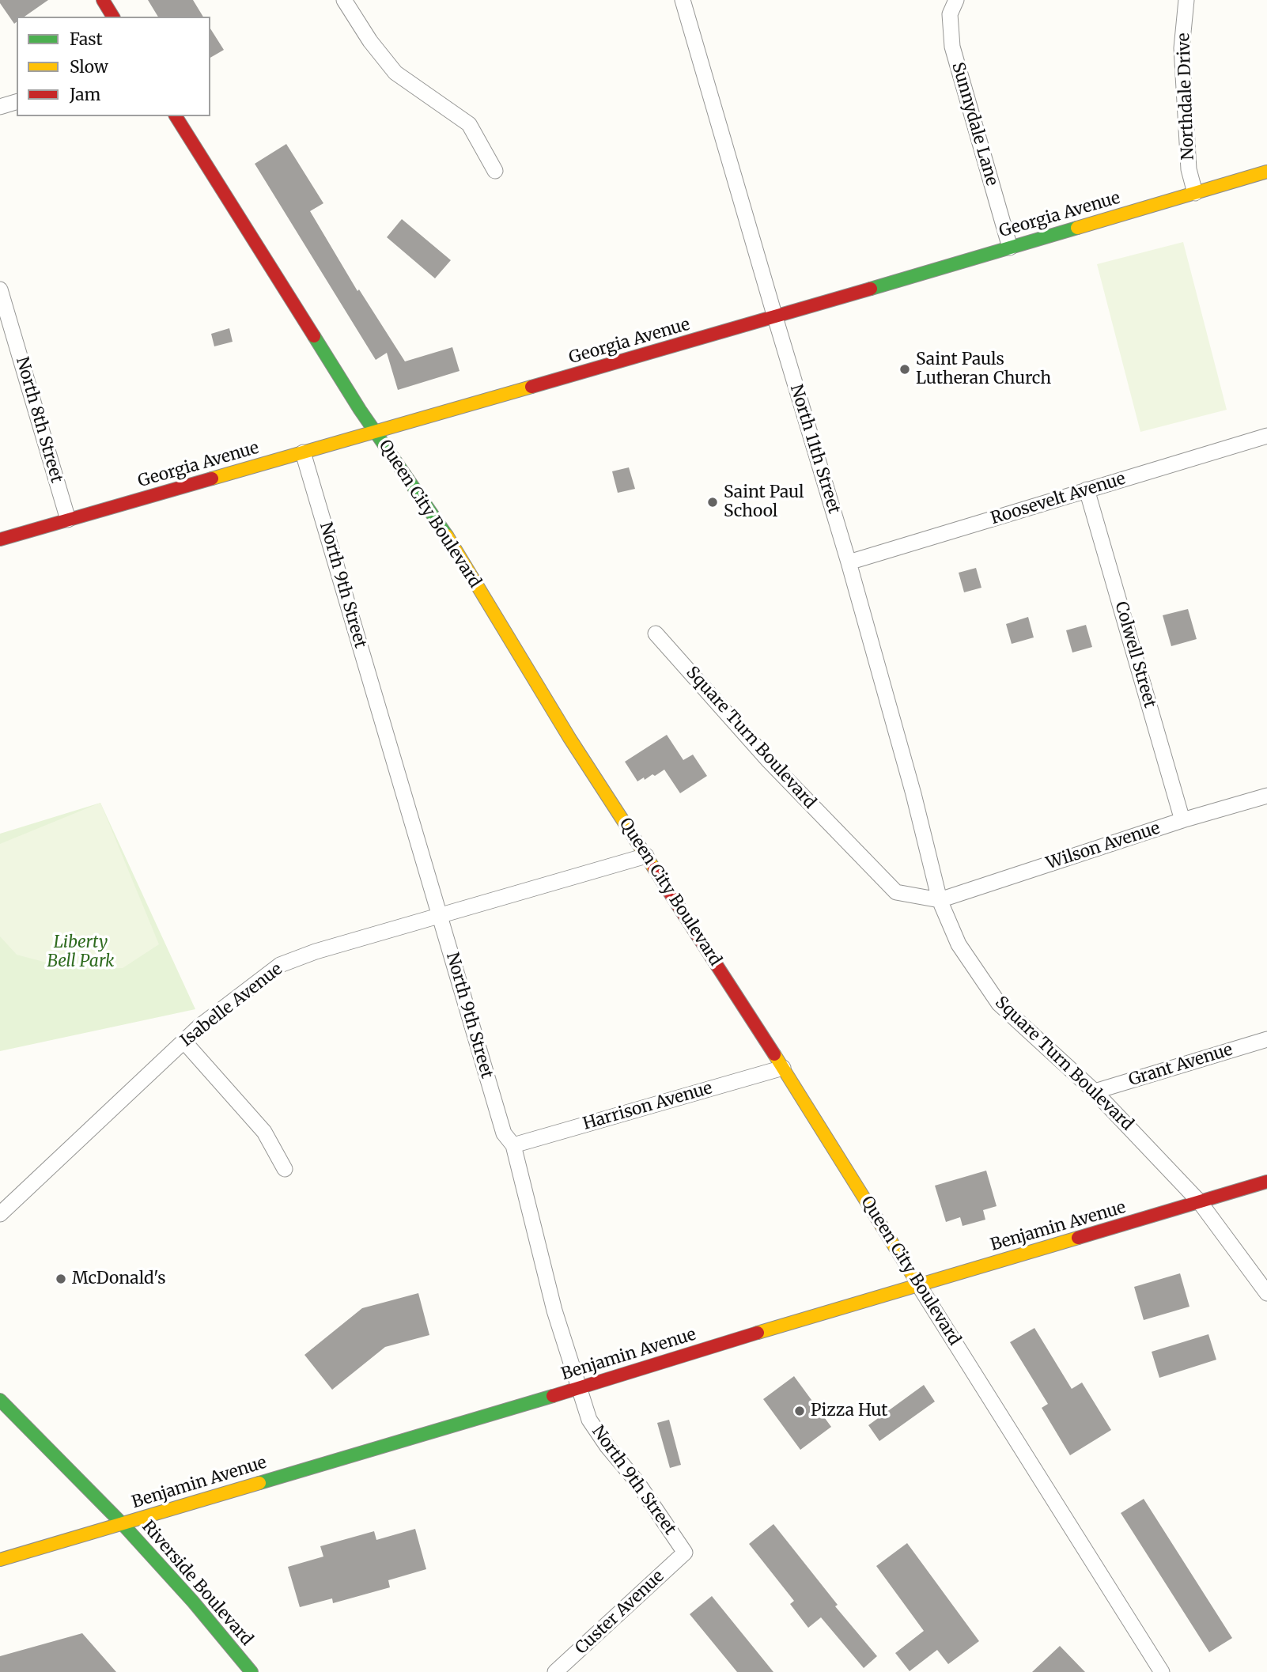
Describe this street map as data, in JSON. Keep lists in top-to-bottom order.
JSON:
{
  "streets": {
    "street": [
      "Northdale Drive",
      "Sunnydale Lane",
      "Georgia Avenue",
      "North 8th Street",
      "North 11th Street",
      "Roosevelt Avenue",
      "Queen City Boulevard",
      "North 9th Street",
      "Colwell Street",
      "Square Turn Boulevard",
      "Wilson Avenue",
      "Isabelle Avenue",
      "Grant Avenue",
      "Harrison Avenue",
      "Benjamin Avenue",
      "Riverside Boulevard",
      "Custer Avenue"
    ]
  },
  "crossings": [
    ["Northdale Drive", "Georgia Avenue"],
    ["Sunnydale Lane", "Georgia Avenue"],
    ["Georgia Avenue", "North 8th Street"],
    ["Georgia Avenue", "North 11th Street"],
    ["Georgia Avenue", "Queen City Boulevard"],
    ["Georgia Avenue", "North 9th Street"],
    ["North 11th Street", "Roosevelt Avenue"],
    ["North 11th Street", "Square Turn Boulevard"],
    ["North 11th Street", "Wilson Avenue"],
    ["Roosevelt Avenue", "Colwell Street"],
    ["Queen City Boulevard", "Isabelle Avenue"],
    ["Queen City Boulevard", "Harrison Avenue"],
    ["Queen City Boulevard", "Benjamin Avenue"],
    ["North 9th Street", "Isabelle Avenue"],
    ["North 9th Street", "Harrison Avenue"],
    ["North 9th Street", "Benjamin Avenue"],
    ["North 9th Street", "Custer Avenue"],
    ["Colwell Street", "Wilson Avenue"],
    ["Square Turn Boulevard", "Wilson Avenue"],
    ["Square Turn Boulevard", "Grant Avenue"],
    ["Square Turn Boulevard", "Benjamin Avenue"],
    ["Benjamin Avenue", "Riverside Boulevard"]
  ],
  "parks": ["Liberty Bell Park"],
  "places": [
    "Saint Pauls Lutheran Church",
    "Saint Paul School",
    "McDonald's",
    "Pizza Hut"
  ],
  "legend": ["Fast", "Slow", "Jam"]
}
